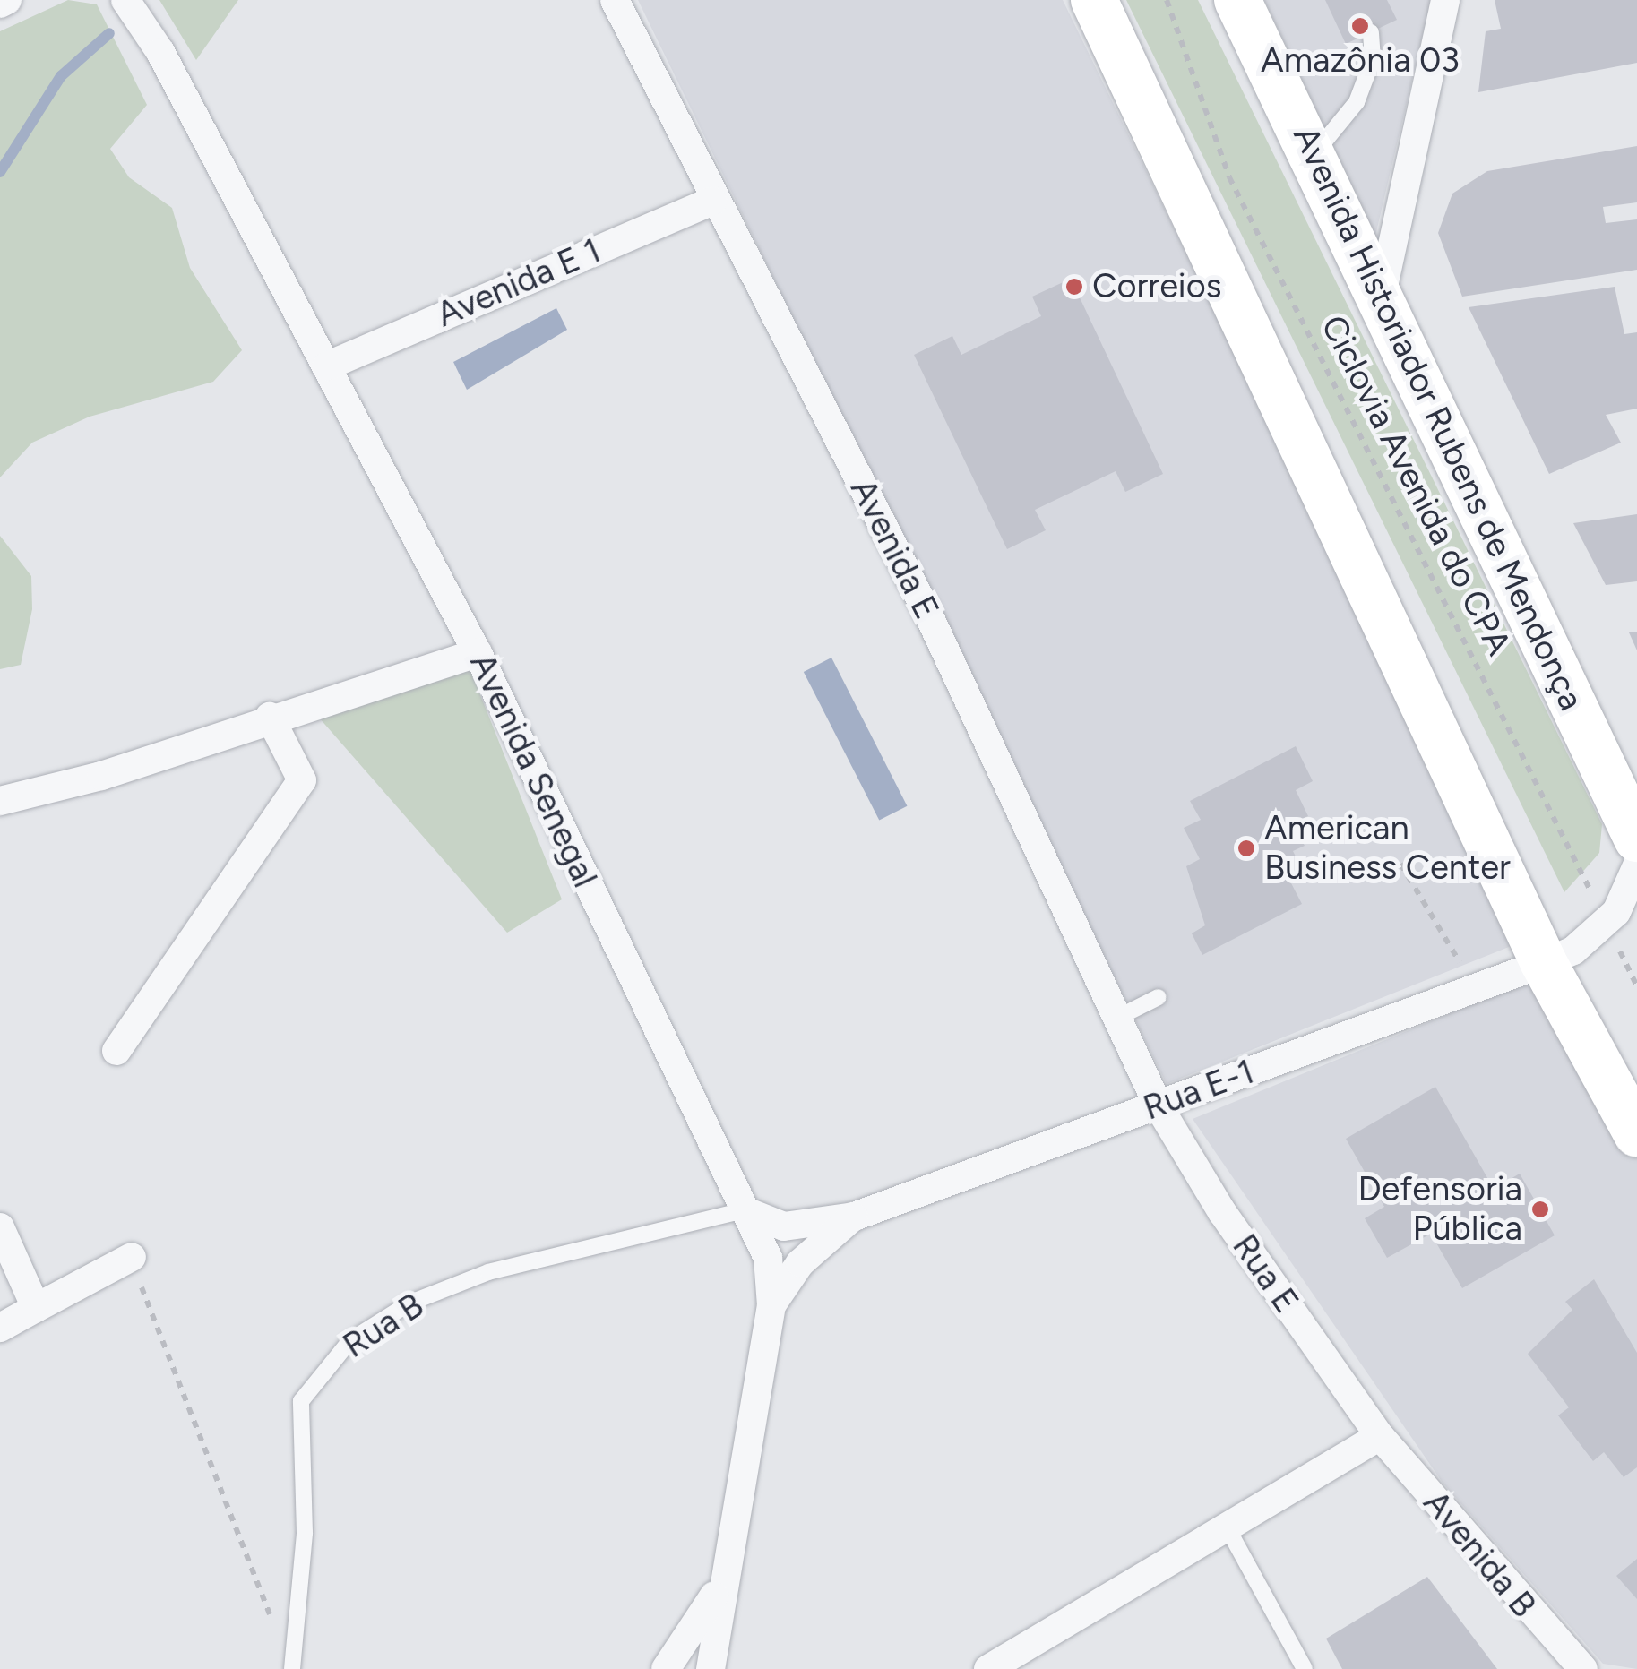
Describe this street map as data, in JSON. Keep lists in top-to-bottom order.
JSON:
{
  "streets": {
    "main road": ["Avenida Historiador Rubens de Mendonça"],
    "street": [
      "Avenida E 1",
      "Avenida E",
      "Avenida Senegal",
      "Rua E-1",
      "Rua E",
      "Avenida B"
    ],
    "lane": ["Rua B"],
    "path": ["Ciclovia Avenida do CPA"]
  },
  "crossings": [
    ["Avenida E 1", "Avenida E"],
    ["Avenida E 1", "Avenida Senegal"],
    ["Ciclovia Avenida do CPA", "Rua E-1"],
    ["Avenida E", "Rua E-1"],
    ["Avenida E", "Rua E"],
    ["Avenida Senegal", "Rua E-1"],
    ["Avenida Senegal", "Rua B"],
    ["Rua E-1", "Rua E"],
    ["Rua E-1", "Rua B"],
    ["Rua E", "Avenida B"]
  ],
  "places": [
    "Amazônia 03",
    "Correios",
    "American Business Center",
    "Defensoria Pública"
  ]
}
